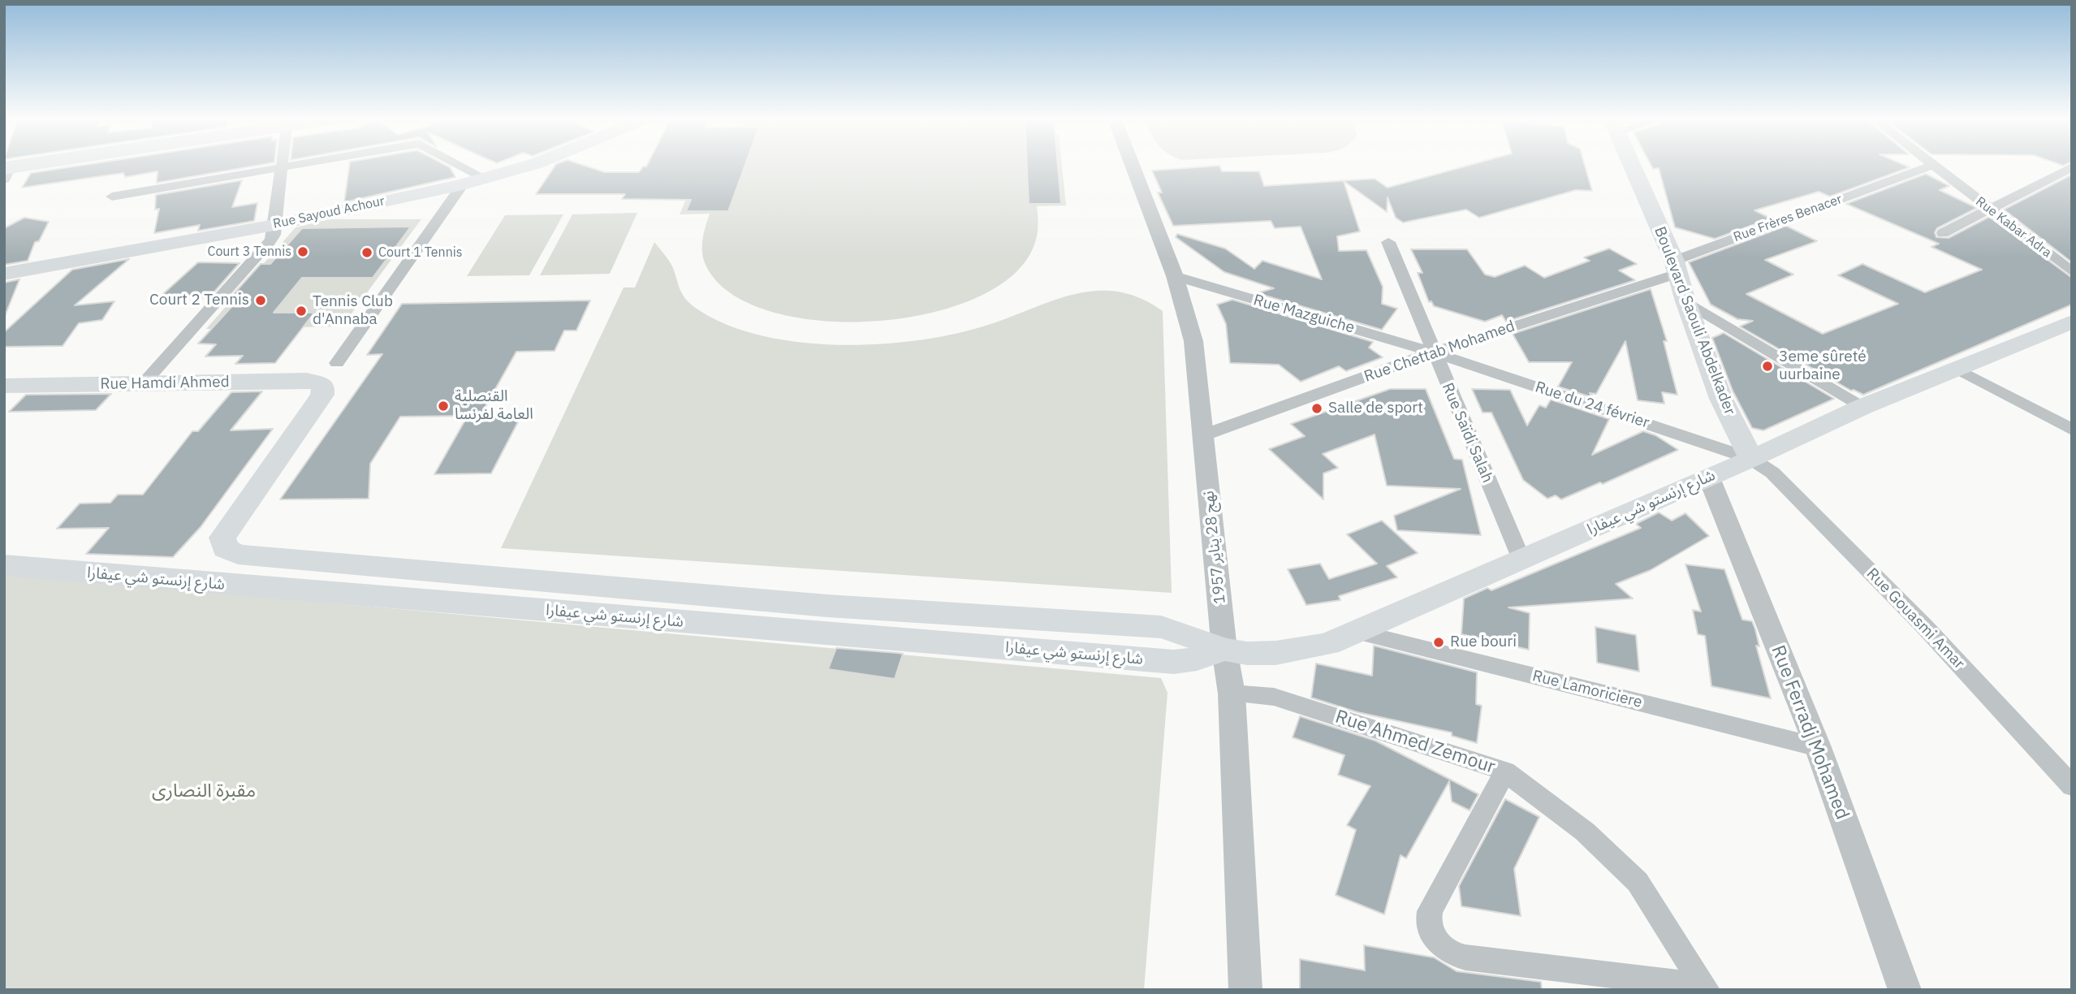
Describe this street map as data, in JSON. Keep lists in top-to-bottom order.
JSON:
{
  "streets": {
    "main road": [
      "Rue Sayoud Achour",
      "Boulevard Saouli Abdelkader",
      "Rue Hamdi Ahmed",
      "شارع إرنستو شي عيفارا"
    ],
    "street": [
      "Rue Frères Benacer",
      "Rue Kabar Adra",
      "Rue Mazguiche",
      "Rue Chettab Mohamed",
      "Rue du 24 février",
      "Rue Saïdi Salah",
      "نهج 28 يناير 1957",
      "Rue Gouasmi Amar",
      "Rue Lamoriciere",
      "Rue Ferradj Mohamed",
      "Rue Ahmed Zemour"
    ]
  },
  "crossings": [
    ["Rue Frères Benacer", "Boulevard Saouli Abdelkader"],
    ["Rue Frères Benacer", "Rue Chettab Mohamed"],
    ["Rue Mazguiche", "Rue Chettab Mohamed"],
    ["Rue Mazguiche", "Rue du 24 février"],
    ["Rue Mazguiche", "Rue Saïdi Salah"],
    ["Rue Mazguiche", "نهج 28 يناير 1957"],
    ["Boulevard Saouli Abdelkader", "Rue Chettab Mohamed"],
    ["Boulevard Saouli Abdelkader", "Rue du 24 février"],
    ["Boulevard Saouli Abdelkader", "شارع إرنستو شي عيفارا"],
    ["Boulevard Saouli Abdelkader", "Rue Gouasmi Amar"],
    ["Rue Chettab Mohamed", "Rue du 24 février"],
    ["Rue Chettab Mohamed", "Rue Saïdi Salah"],
    ["Rue Chettab Mohamed", "نهج 28 يناير 1957"],
    ["Rue Hamdi Ahmed", "شارع إرنستو شي عيفارا"],
    ["Rue du 24 février", "Rue Saïdi Salah"],
    ["Rue du 24 février", "شارع إرنستو شي عيفارا"],
    ["Rue du 24 février", "Rue Gouasmi Amar"],
    ["Rue Saïdi Salah", "شارع إرنستو شي عيفارا"],
    ["شارع إرنستو شي عيفارا", "نهج 28 يناير 1957"],
    ["شارع إرنستو شي عيفارا", "Rue Gouasmi Amar"],
    ["شارع إرنستو شي عيفارا", "Rue Lamoriciere"],
    ["شارع إرنستو شي عيفارا", "Rue Ferradj Mohamed"],
    ["نهج 28 يناير 1957", "Rue Ahmed Zemour"],
    ["Rue Lamoriciere", "Rue Ferradj Mohamed"]
  ],
  "parks": ["مقبرة النصارى"],
  "places": [
    "Court 3 Tennis",
    "Court 1 Tennis",
    "Court 2 Tennis",
    "Tennis Club d'Annaba",
    "3eme sûreté uurbaine",
    "القنصلية العامة لفرنسا",
    "Salle de sport",
    "Rue bouri"
  ]
}
